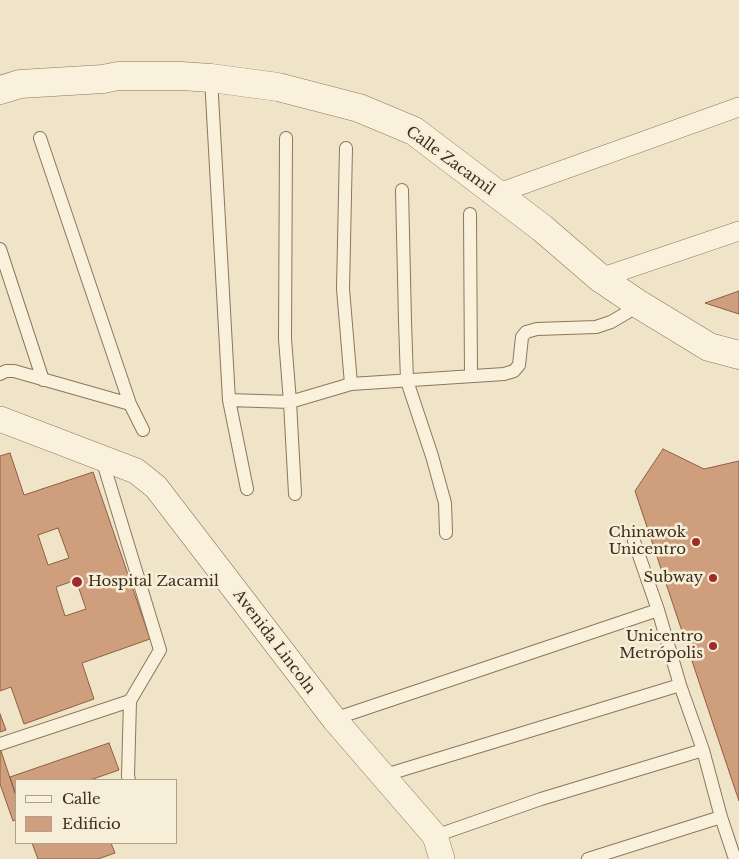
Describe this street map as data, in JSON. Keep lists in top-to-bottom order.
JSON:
{
  "streets": {
    "street": ["Calle Zacamil", "Avenida Lincoln"]
  },
  "places": [
    "Chinawok Unicentro",
    "Subway",
    "Hospital Zacamil",
    "Unicentro Metrópolis"
  ],
  "legend": ["Calle", "Edificio"]
}
